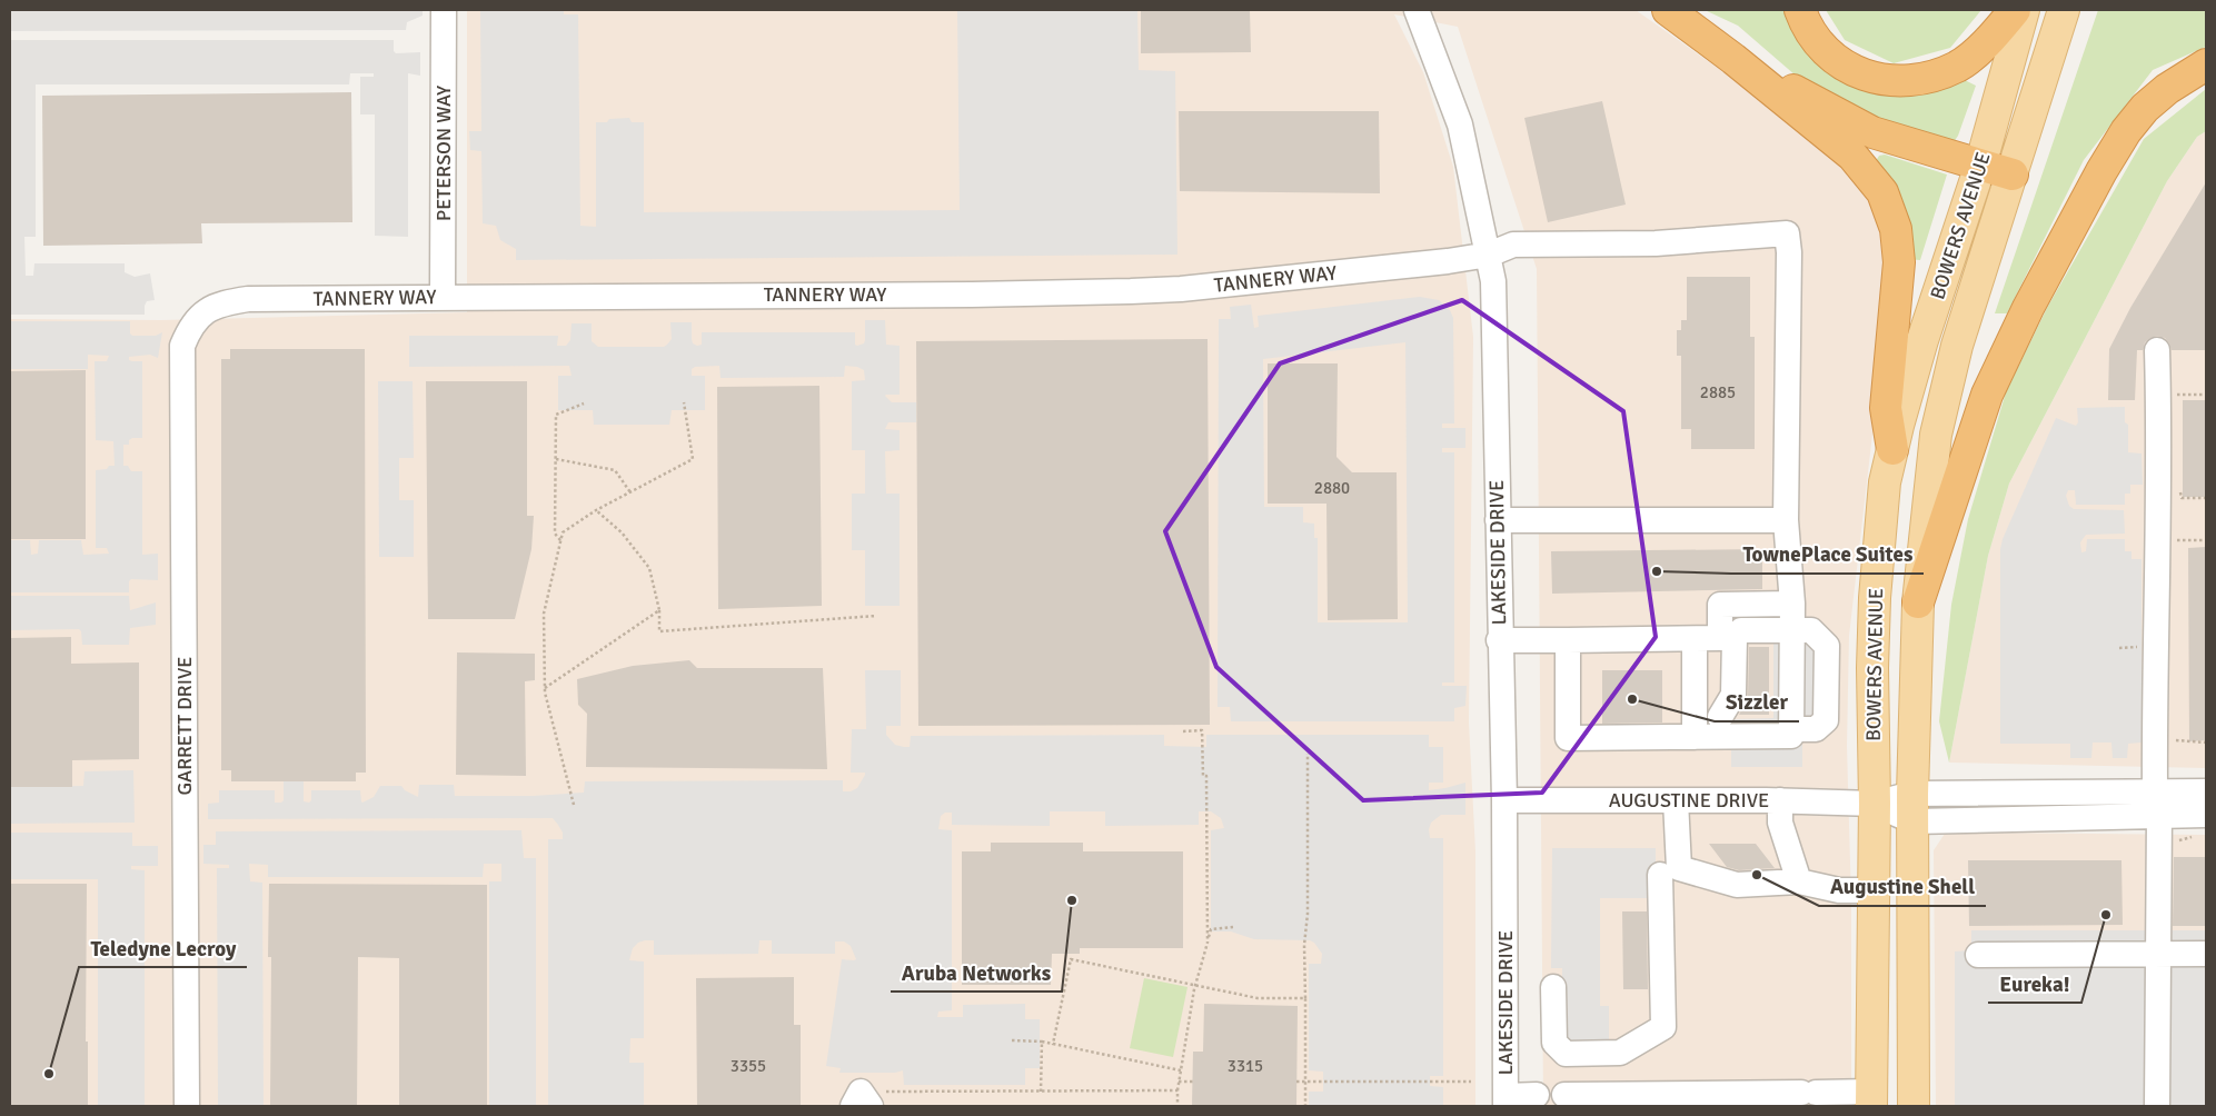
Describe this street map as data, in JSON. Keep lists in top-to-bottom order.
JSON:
{
  "streets": {
    "main road": ["BOWERS AVENUE"],
    "street": [
      "PETERSON WAY",
      "TANNERY WAY",
      "LAKESIDE DRIVE",
      "GARRETT DRIVE",
      "AUGUSTINE DRIVE"
    ]
  },
  "crossings": [
    ["PETERSON WAY", "TANNERY WAY"],
    ["BOWERS AVENUE", "AUGUSTINE DRIVE"],
    ["TANNERY WAY", "LAKESIDE DRIVE"],
    ["TANNERY WAY", "GARRETT DRIVE"],
    ["LAKESIDE DRIVE", "AUGUSTINE DRIVE"]
  ],
  "places": [
    "TownePlace Suites",
    "Sizzler",
    "Augustine Shell",
    "Aruba Networks",
    "Eureka!",
    "Teledyne Lecroy"
  ],
  "house_numbers": [
    "2885",
    "2880",
    "3355",
    "3315"
  ]
}
